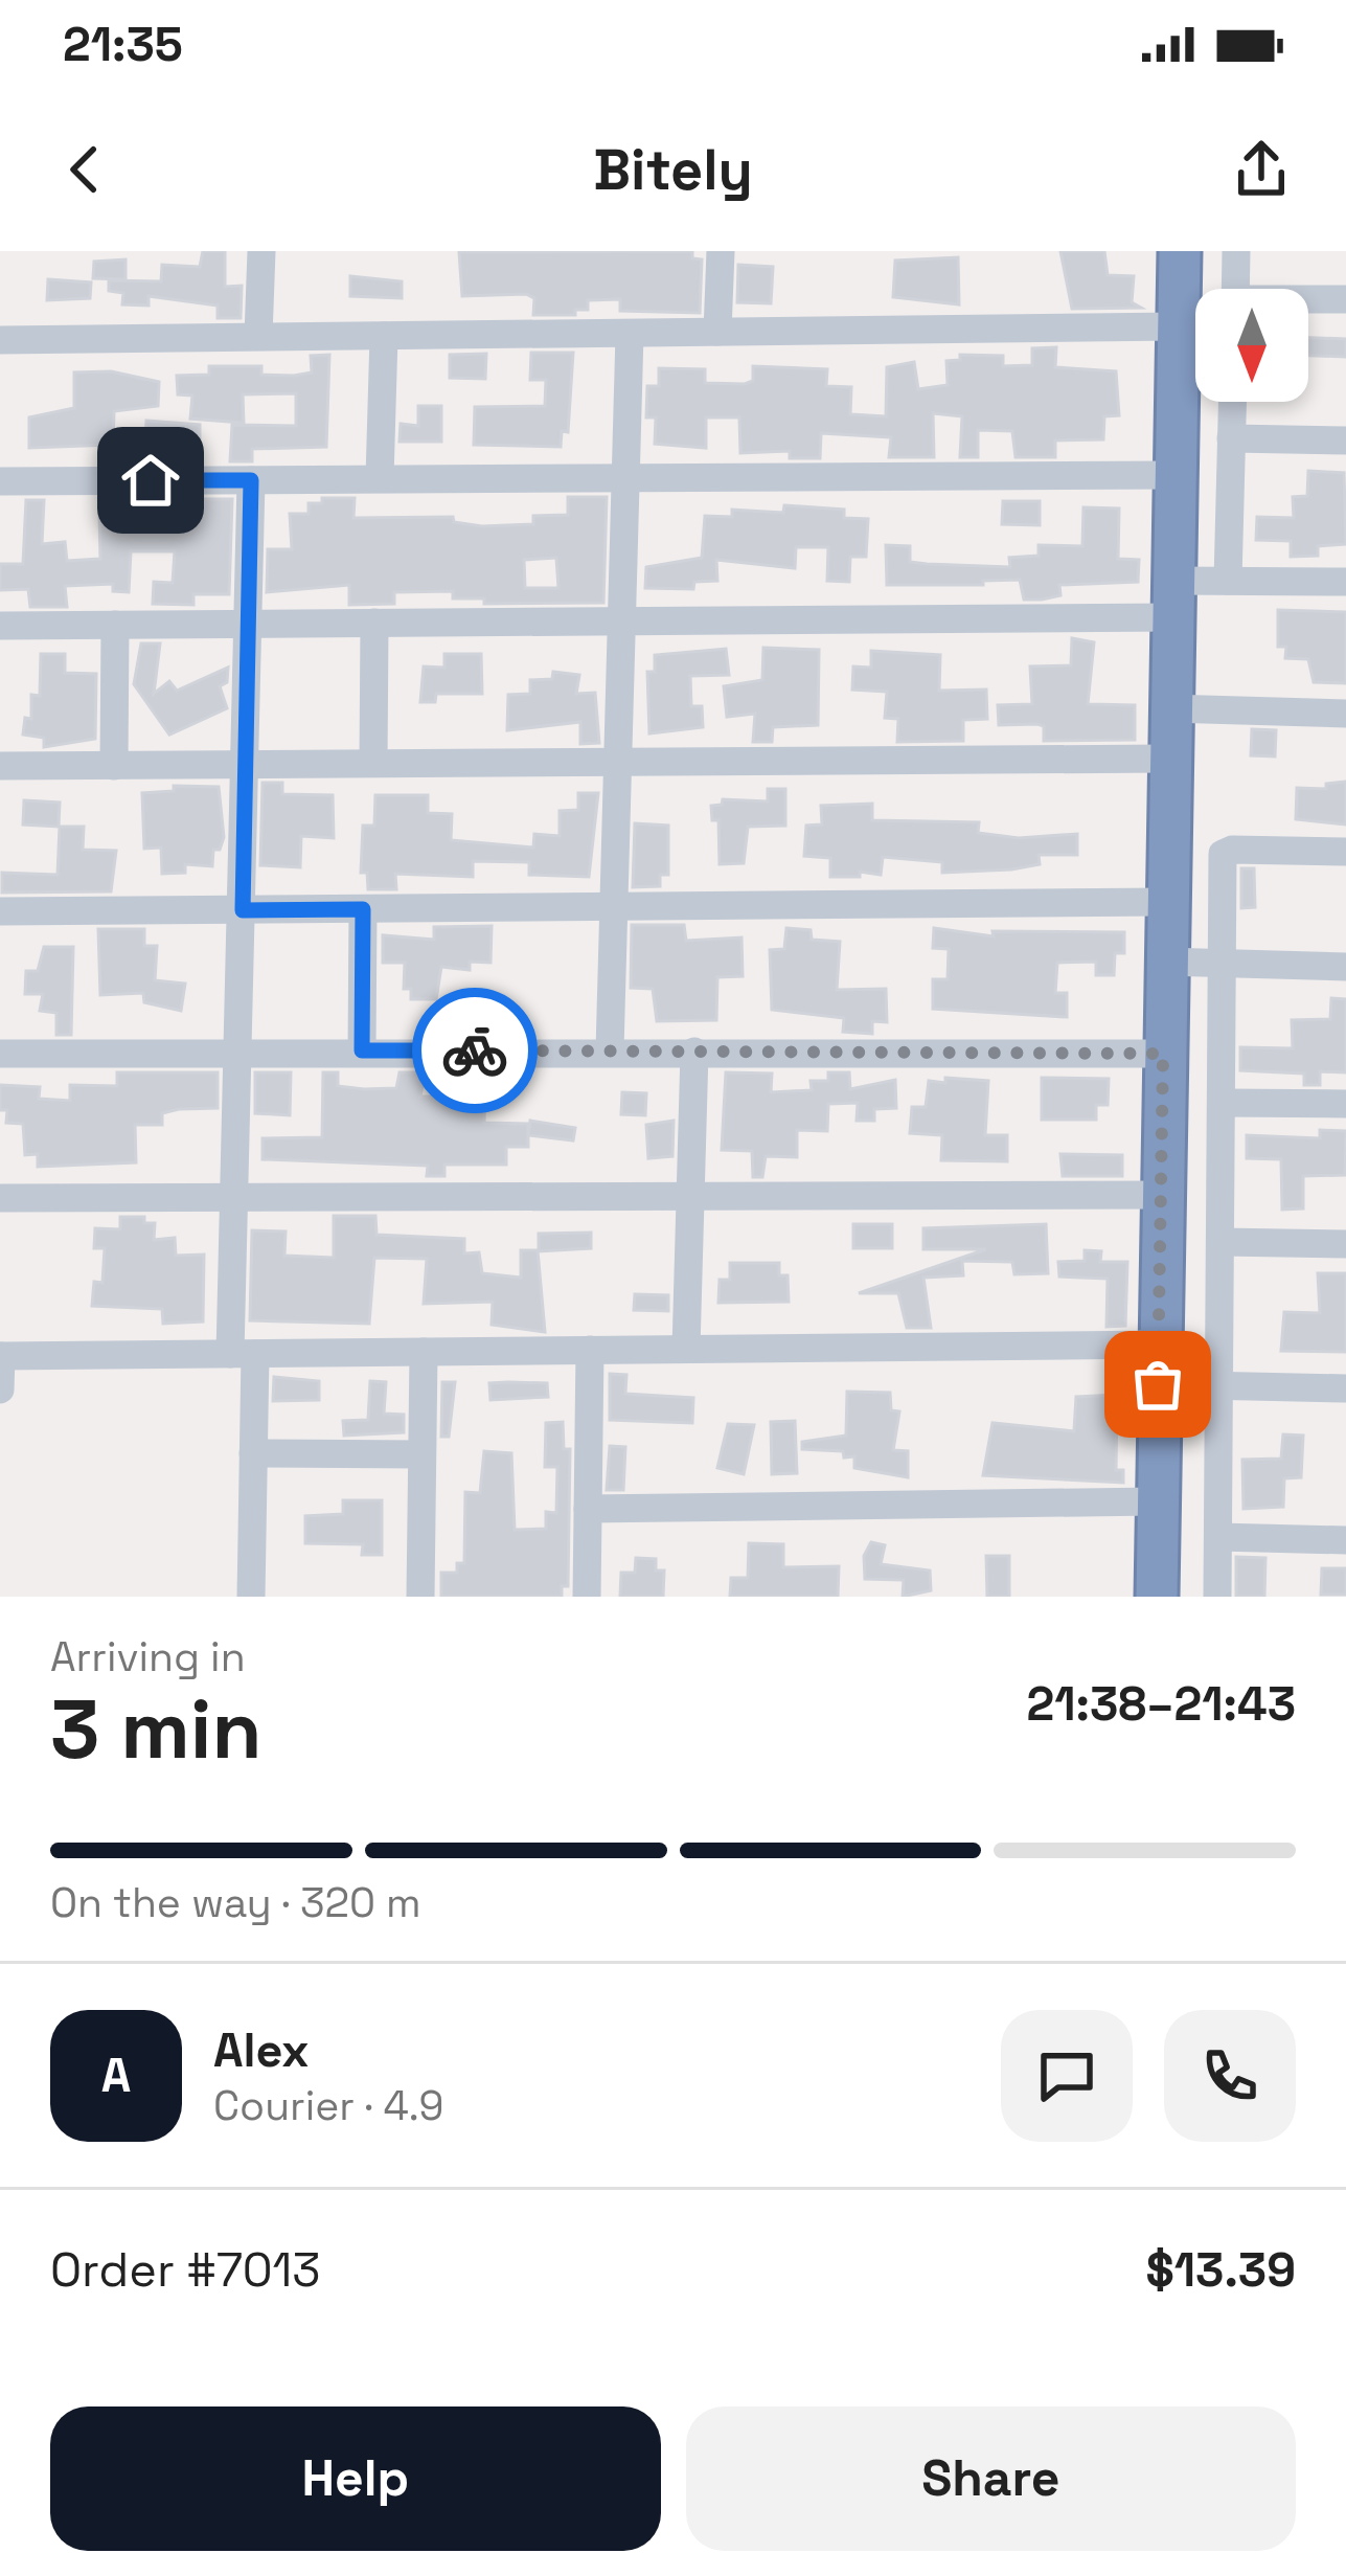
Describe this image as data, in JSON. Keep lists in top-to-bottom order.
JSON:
{
  "north": "bottom",
  "page": {
    "status": "21:35",
    "header": "Bitely",
    "heading": ["3 min", "Arriving in", "21:38–21:43"],
    "panel": [
      "Alex",
      "Courier · 4.9",
      "Order #7013",
      "$13.39"
    ],
    "bar": "On the way · 320 m",
    "round": "A",
    "buttons": ["Help", "Share"]
  }
}
